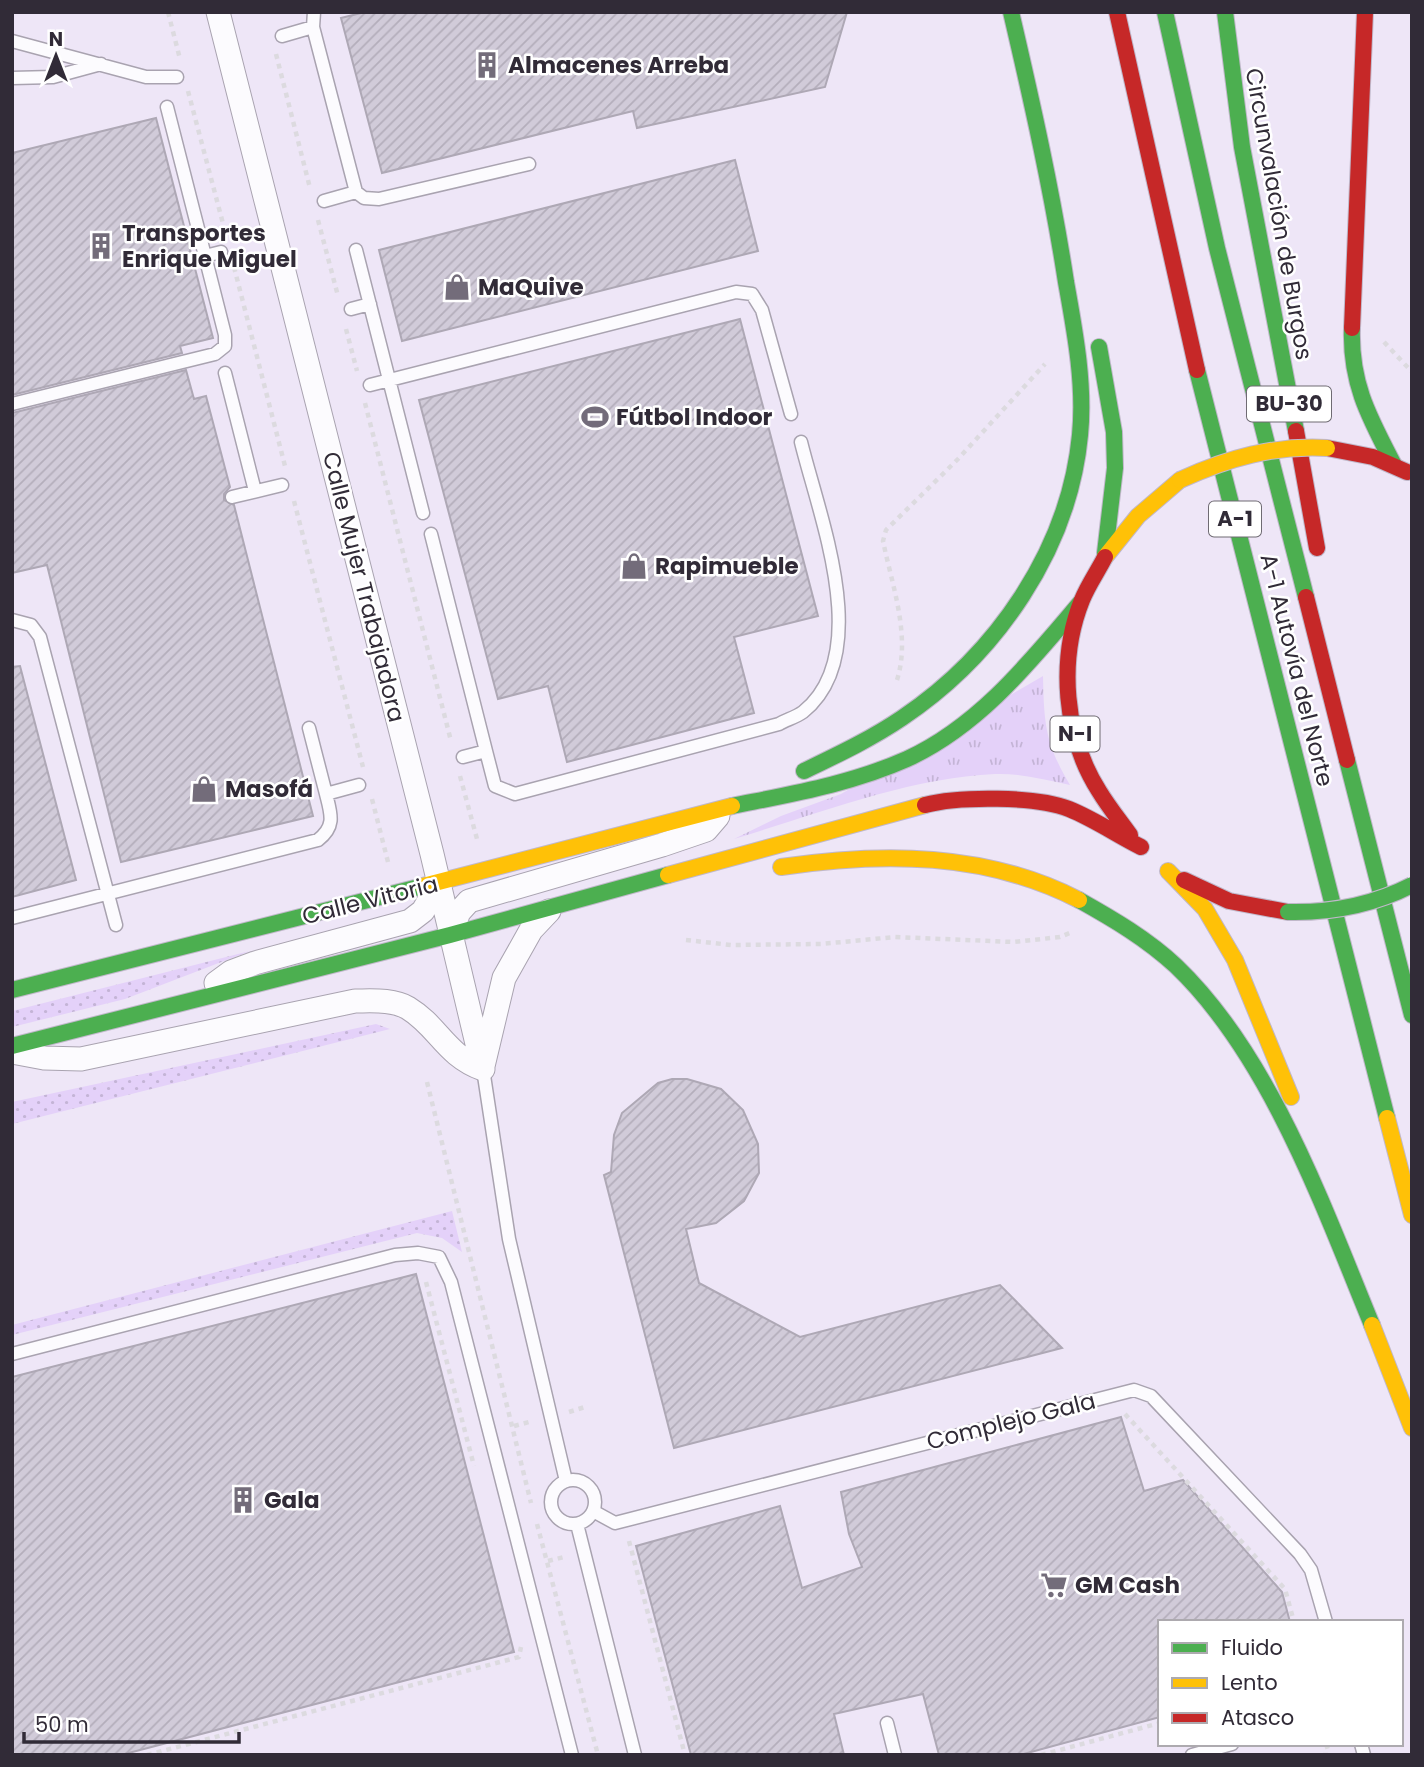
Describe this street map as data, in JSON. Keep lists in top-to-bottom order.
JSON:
{
  "streets": {
    "highway": [
      "Circunvalación de Burgos",
      "BU-30",
      "A-1",
      "A-1 Autovía del Norte",
      "N-I",
      "Calle Vitoria"
    ],
    "street": ["Calle Mujer Trabajadora"],
    "lane": ["Complejo Gala"]
  },
  "crossings": [
    ["Calle Mujer Trabajadora", "Calle Vitoria"],
    ["N-I", "Calle Vitoria"]
  ],
  "places": {
    "building": ["Almacenes Arreba", "Transportes Enrique Miguel", "Gala"],
    "shop": ["MaQuive", "Rapimueble", "Masofá"],
    "sports": ["Fútbol Indoor"],
    "supermarket": ["GM Cash"]
  },
  "legend": ["Fluido", "Lento", "Atasco"],
  "scale_bar": "50 m",
  "north": "top"
}
